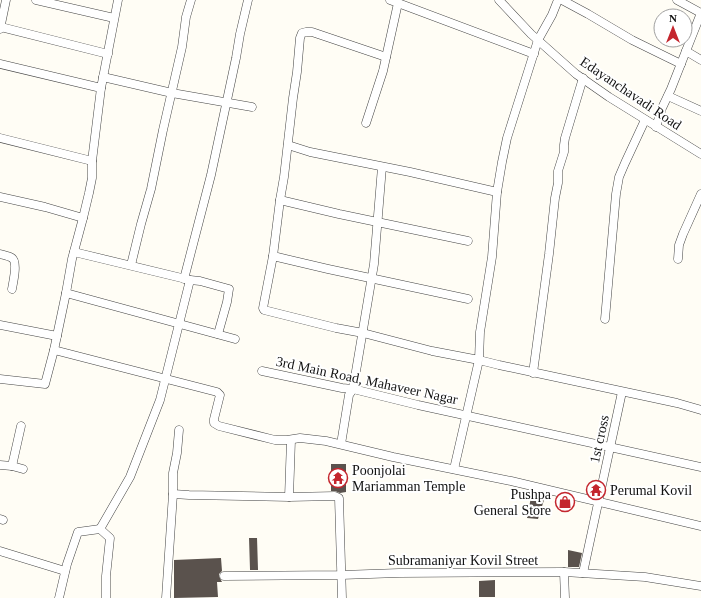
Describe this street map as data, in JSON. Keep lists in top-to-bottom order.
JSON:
{
  "streets": {
    "street": [
      "Edayanchavadi Road",
      "3rd Main Road, Mahaveer Nagar",
      "1st cross",
      "Subramaniyar Kovil Street"
    ]
  },
  "crossings": [
    ["3rd Main Road, Mahaveer Nagar", "1st cross"],
    ["1st cross", "Subramaniyar Kovil Street"]
  ],
  "places": {
    "temple": ["Poonjolai Mariamman Temple", "Perumal Kovil"],
    "shop": ["Pushpa General Store"]
  },
  "north": "top"
}
